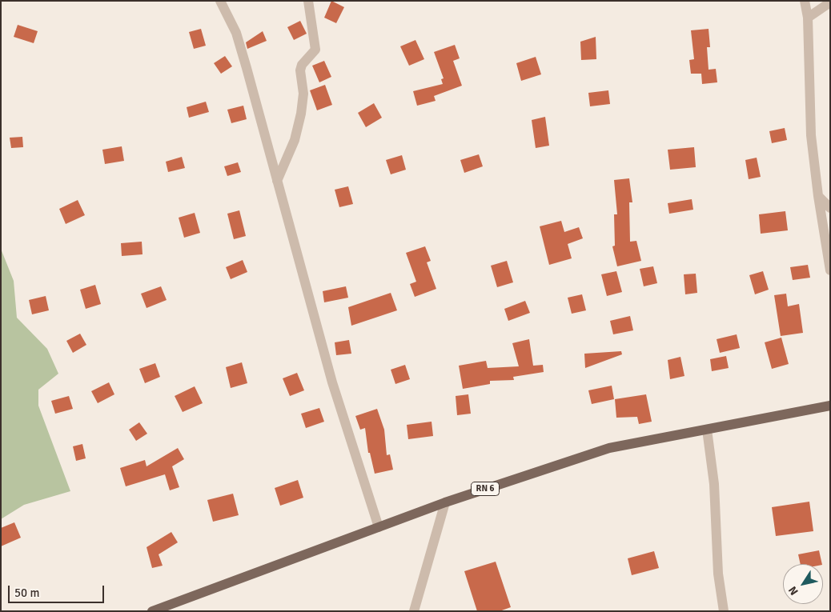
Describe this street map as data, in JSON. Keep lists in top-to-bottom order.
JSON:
{
  "streets": {
    "main road": ["RN 6"]
  },
  "scale_bar": "50 m",
  "north": "bottom left"
}
